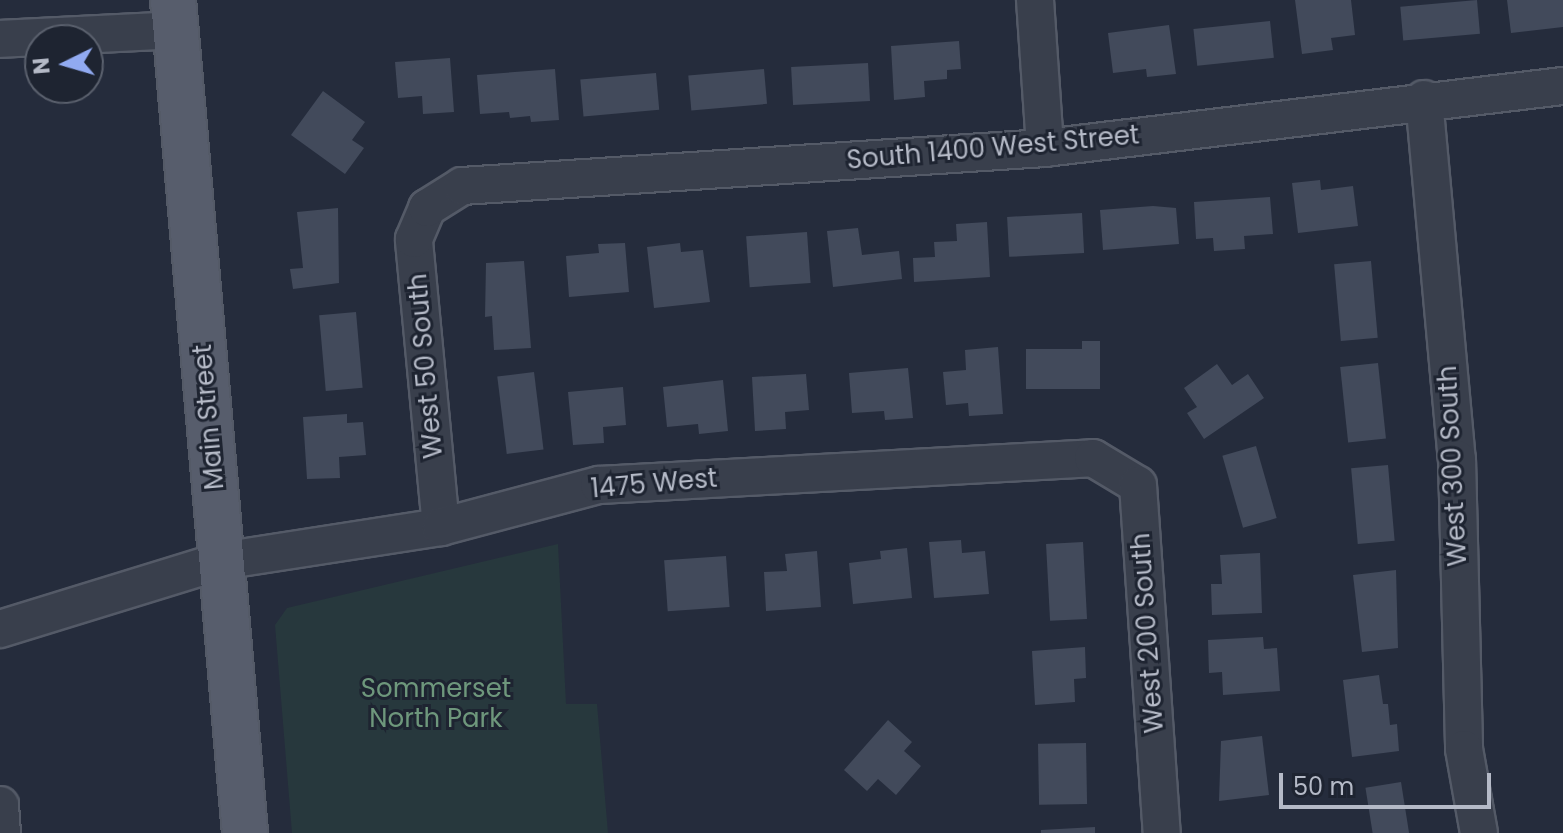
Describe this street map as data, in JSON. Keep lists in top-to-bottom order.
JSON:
{
  "streets": {
    "main road": ["Main Street"],
    "street": [
      "South 1400 West Street",
      "West 50 South",
      "West 300 South",
      "1475 West",
      "West 200 South"
    ]
  },
  "crossings": [
    ["South 1400 West Street", "West 50 South"],
    ["South 1400 West Street", "West 300 South"],
    ["West 50 South", "1475 West"],
    ["Main Street", "1475 West"],
    ["1475 West", "West 200 South"]
  ],
  "parks": ["Sommerset North Park"],
  "scale_bar": "50 m",
  "north": "left"
}
